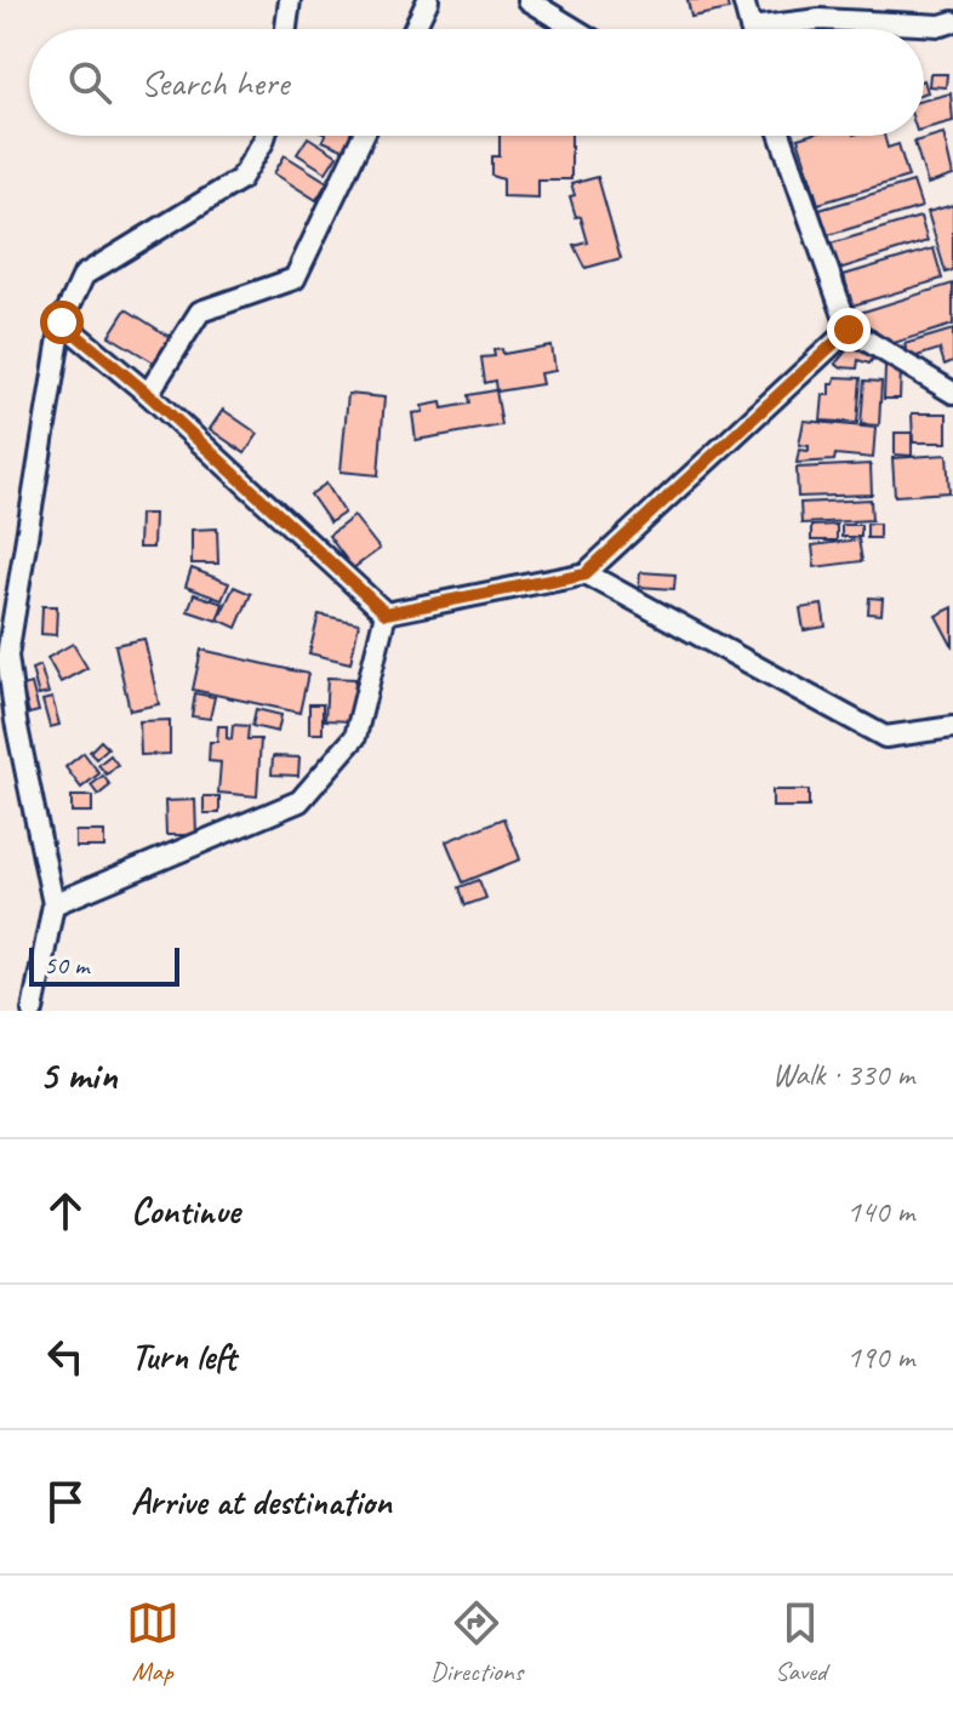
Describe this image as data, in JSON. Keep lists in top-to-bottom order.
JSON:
{
  "scale_bar": "50 m",
  "page": {
    "search": "Search here",
    "scale": "50 m",
    "heading": ["5 min", "Walk · 330 m"],
    "list": [
      ["Continue", "140 m"],
      ["Turn left", "190 m"],
      "Arrive at destination"
    ],
    "nav": ["Map", "Directions", "Saved"]
  }
}
